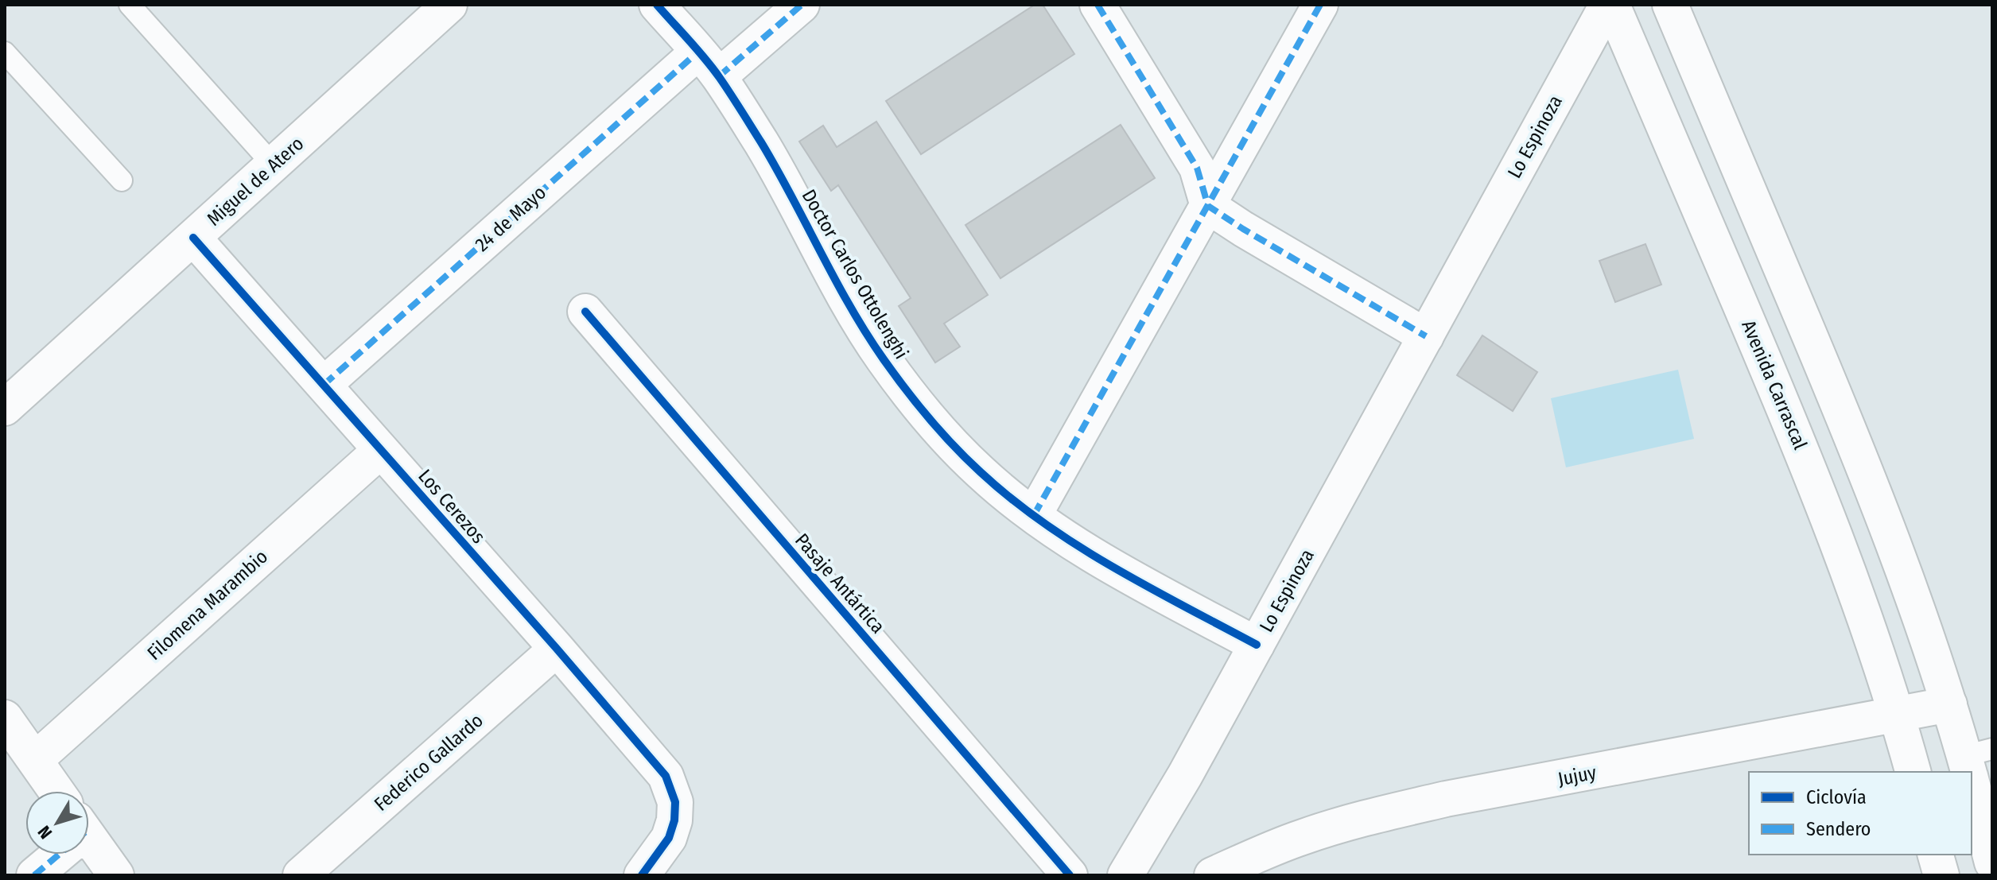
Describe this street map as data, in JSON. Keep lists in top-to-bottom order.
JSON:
{
  "streets": {
    "street": [
      "Lo Espinoza",
      "Miguel de Atero",
      "24 de Mayo",
      "Doctor Carlos Ottolenghi",
      "Avenida Carrascal",
      "Los Cerezos",
      "Pasaje Antártica",
      "Filomena Marambio",
      "Federico Gallardo",
      "Jujuy"
    ]
  },
  "crossings": [
    ["Lo Espinoza", "Doctor Carlos Ottolenghi"],
    ["Miguel de Atero", "Los Cerezos"],
    ["24 de Mayo", "Doctor Carlos Ottolenghi"],
    ["24 de Mayo", "Los Cerezos"],
    ["Avenida Carrascal", "Jujuy"],
    ["Los Cerezos", "Filomena Marambio"],
    ["Los Cerezos", "Federico Gallardo"]
  ],
  "legend": ["Ciclovía", "Sendero"],
  "north": "bottom left"
}
